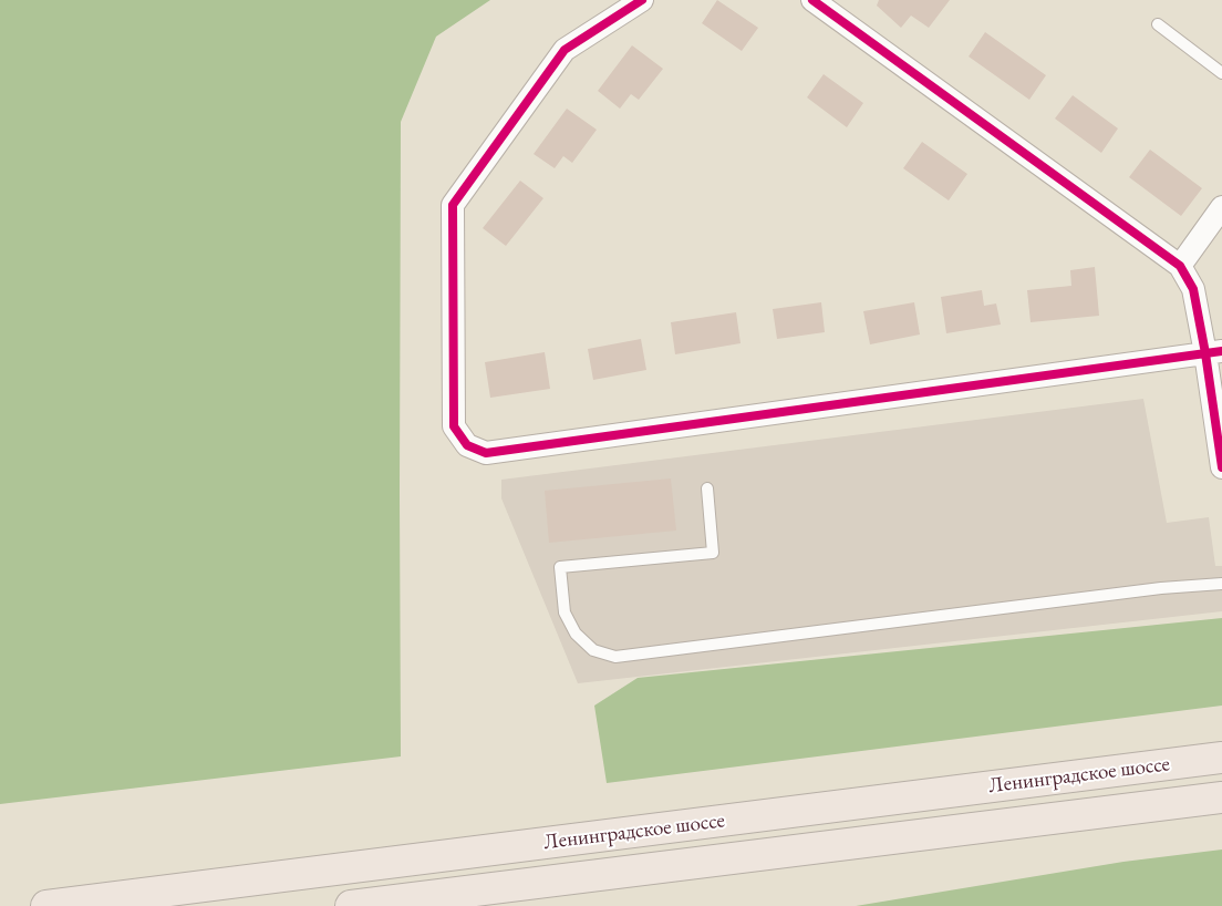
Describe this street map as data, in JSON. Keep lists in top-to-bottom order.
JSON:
{
  "streets": {
    "highway": ["Ленинградское шоссе"]
  }
}
